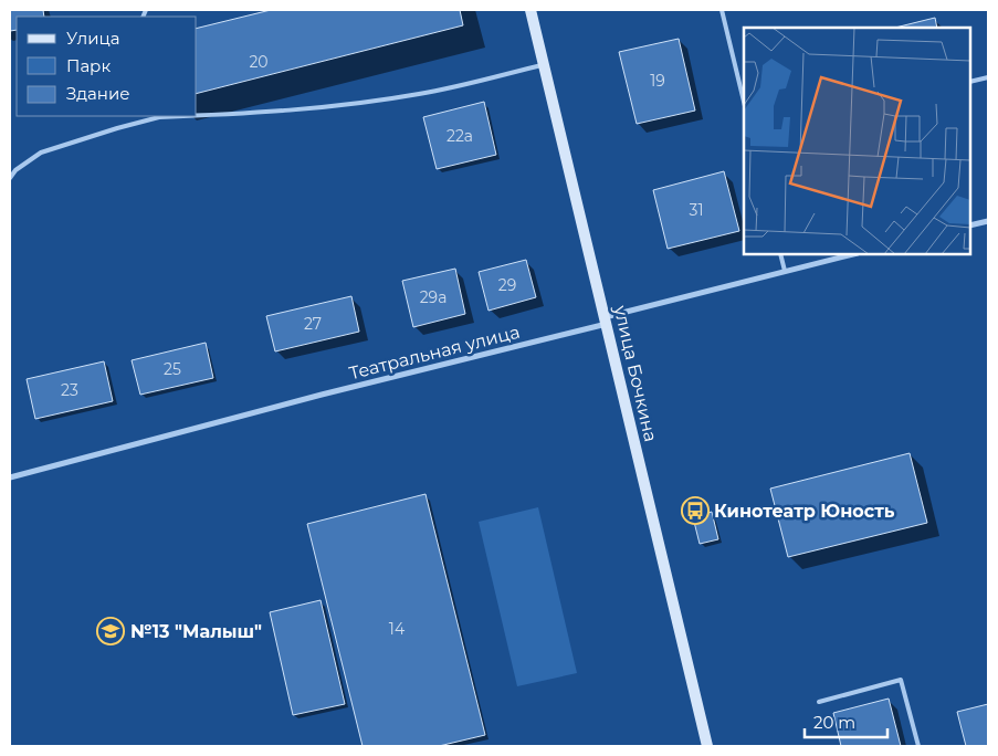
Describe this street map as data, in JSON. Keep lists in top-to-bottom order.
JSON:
{
  "streets": {
    "main road": ["улица Бочкина"],
    "street": ["Театральная улица"]
  },
  "crossings": [
    ["Театральная улица", "улица Бочкина"]
  ],
  "places": {
    "bus stop": ["Кинотеатр Юность"],
    "school or university": ["№13 \"Малыш\""]
  },
  "house_numbers": [
    "20",
    "19",
    "22а",
    "31",
    "29",
    "29а",
    "27",
    "25",
    "23",
    "14"
  ],
  "legend": ["Улица", "Парк", "Здание"],
  "scale_bar": "20 m"
}
